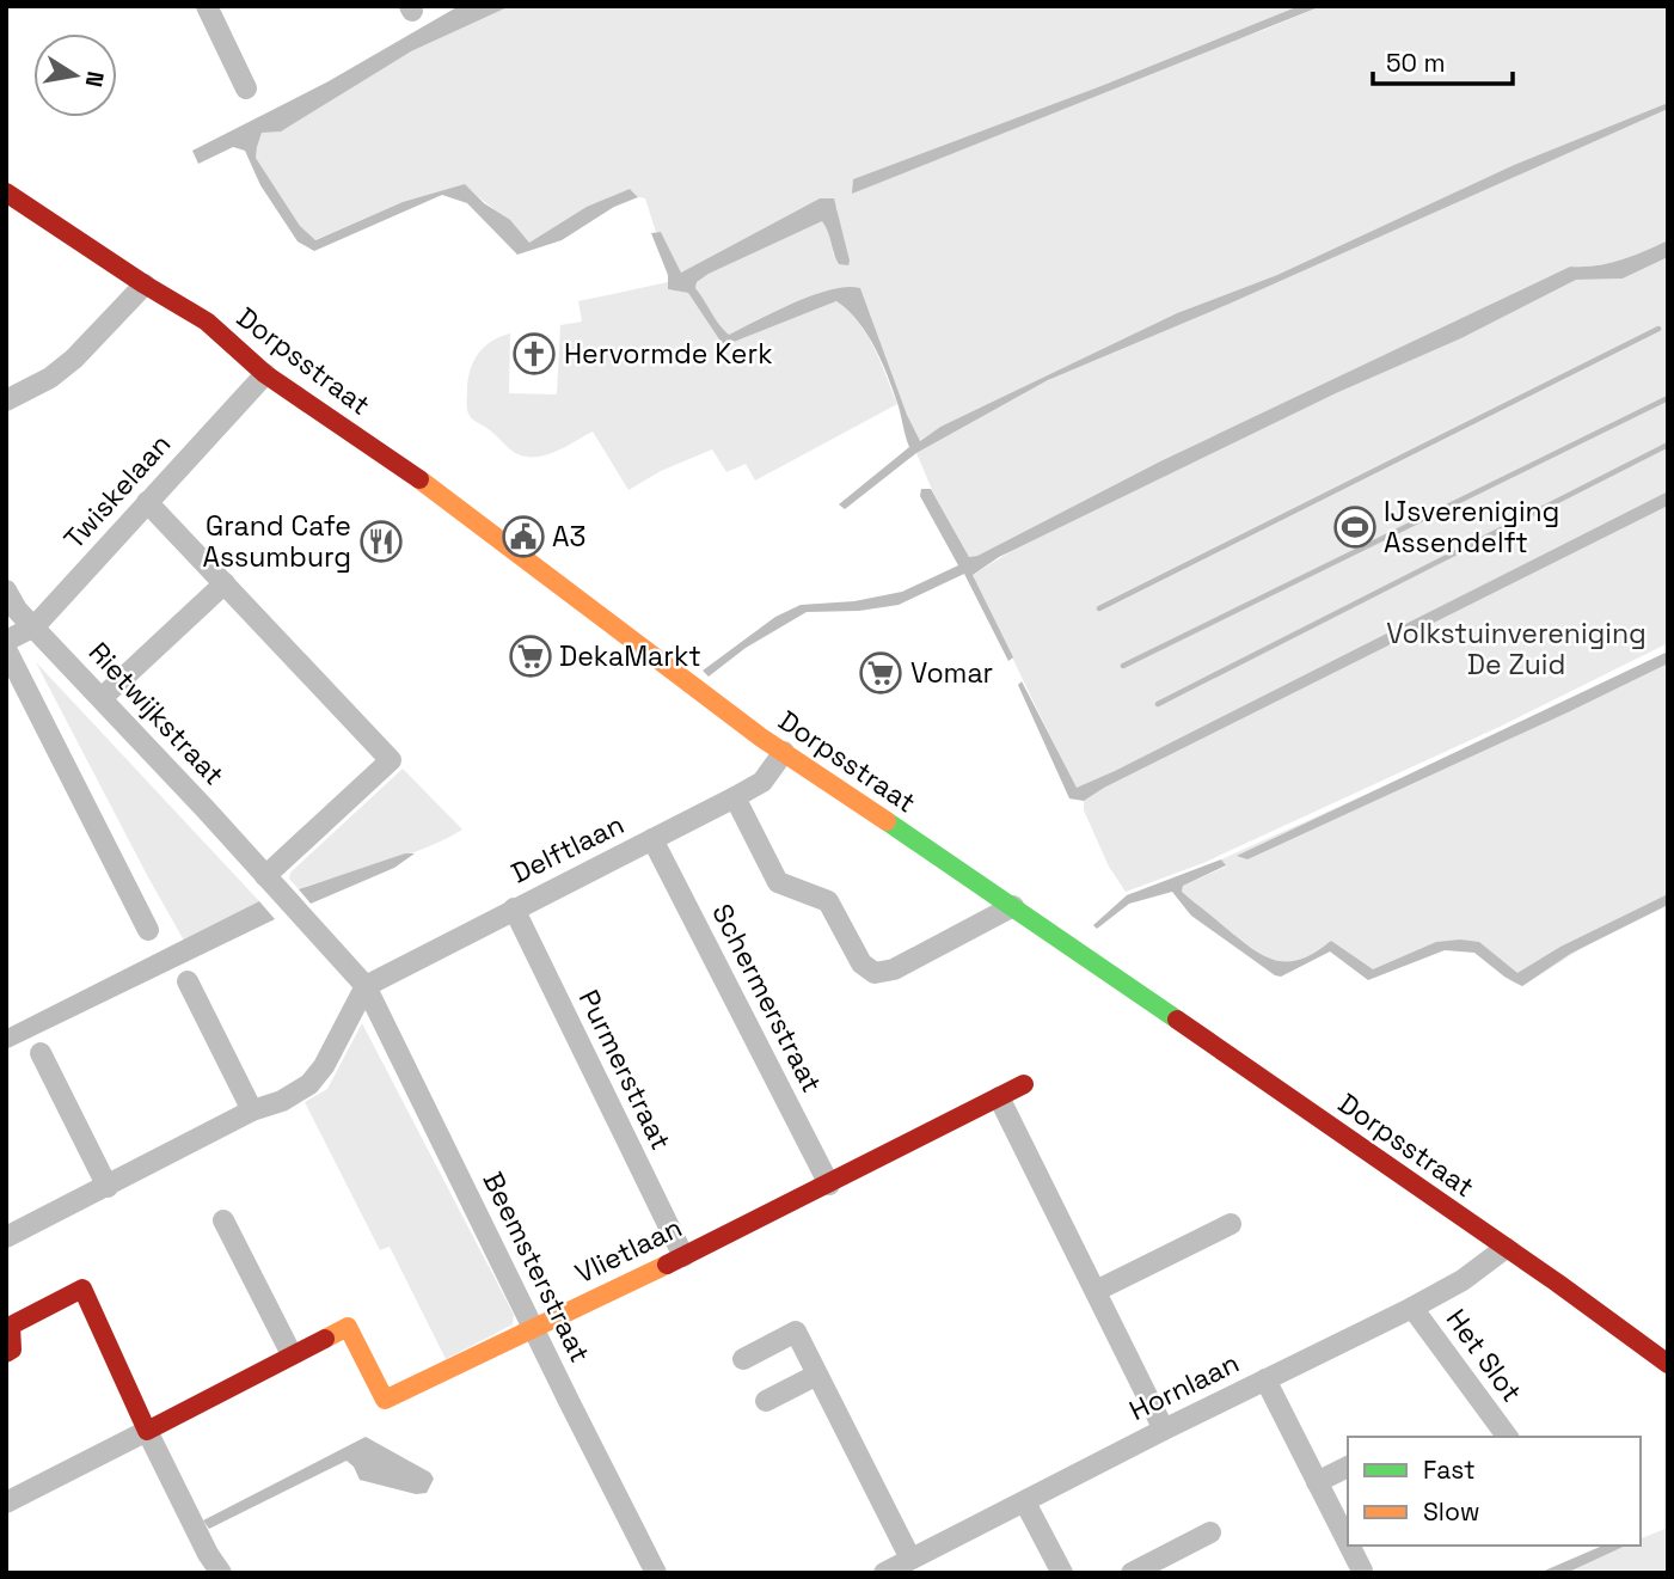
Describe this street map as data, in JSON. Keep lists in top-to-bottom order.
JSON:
{
  "streets": {
    "street": [
      "Dorpsstraat",
      "Twiskelaan",
      "Rietwijkstraat",
      "Delftlaan",
      "Schermerstraat",
      "Purmerstraat",
      "Vlietlaan",
      "Beemsterstraat",
      "Het Slot",
      "Hornlaan"
    ]
  },
  "crossings": [
    ["Dorpsstraat", "Twiskelaan"],
    ["Dorpsstraat", "Delftlaan"],
    ["Dorpsstraat", "Hornlaan"],
    ["Twiskelaan", "Rietwijkstraat"],
    ["Delftlaan", "Schermerstraat"],
    ["Delftlaan", "Purmerstraat"],
    ["Delftlaan", "Beemsterstraat"],
    ["Schermerstraat", "Vlietlaan"],
    ["Purmerstraat", "Vlietlaan"],
    ["Vlietlaan", "Beemsterstraat"],
    ["Het Slot", "Hornlaan"]
  ],
  "parks": ["Volkstuinvereniging De Zuid"],
  "places": {
    "church": ["Hervormde Kerk"],
    "sports": ["IJsvereniging Assendelft"],
    "public building": ["A3"],
    "restaurant": ["Grand Cafe Assumburg"],
    "supermarket": ["DekaMarkt", "Vomar"]
  },
  "legend": ["Fast", "Slow"],
  "scale_bar": "50 m",
  "north": "right"
}
